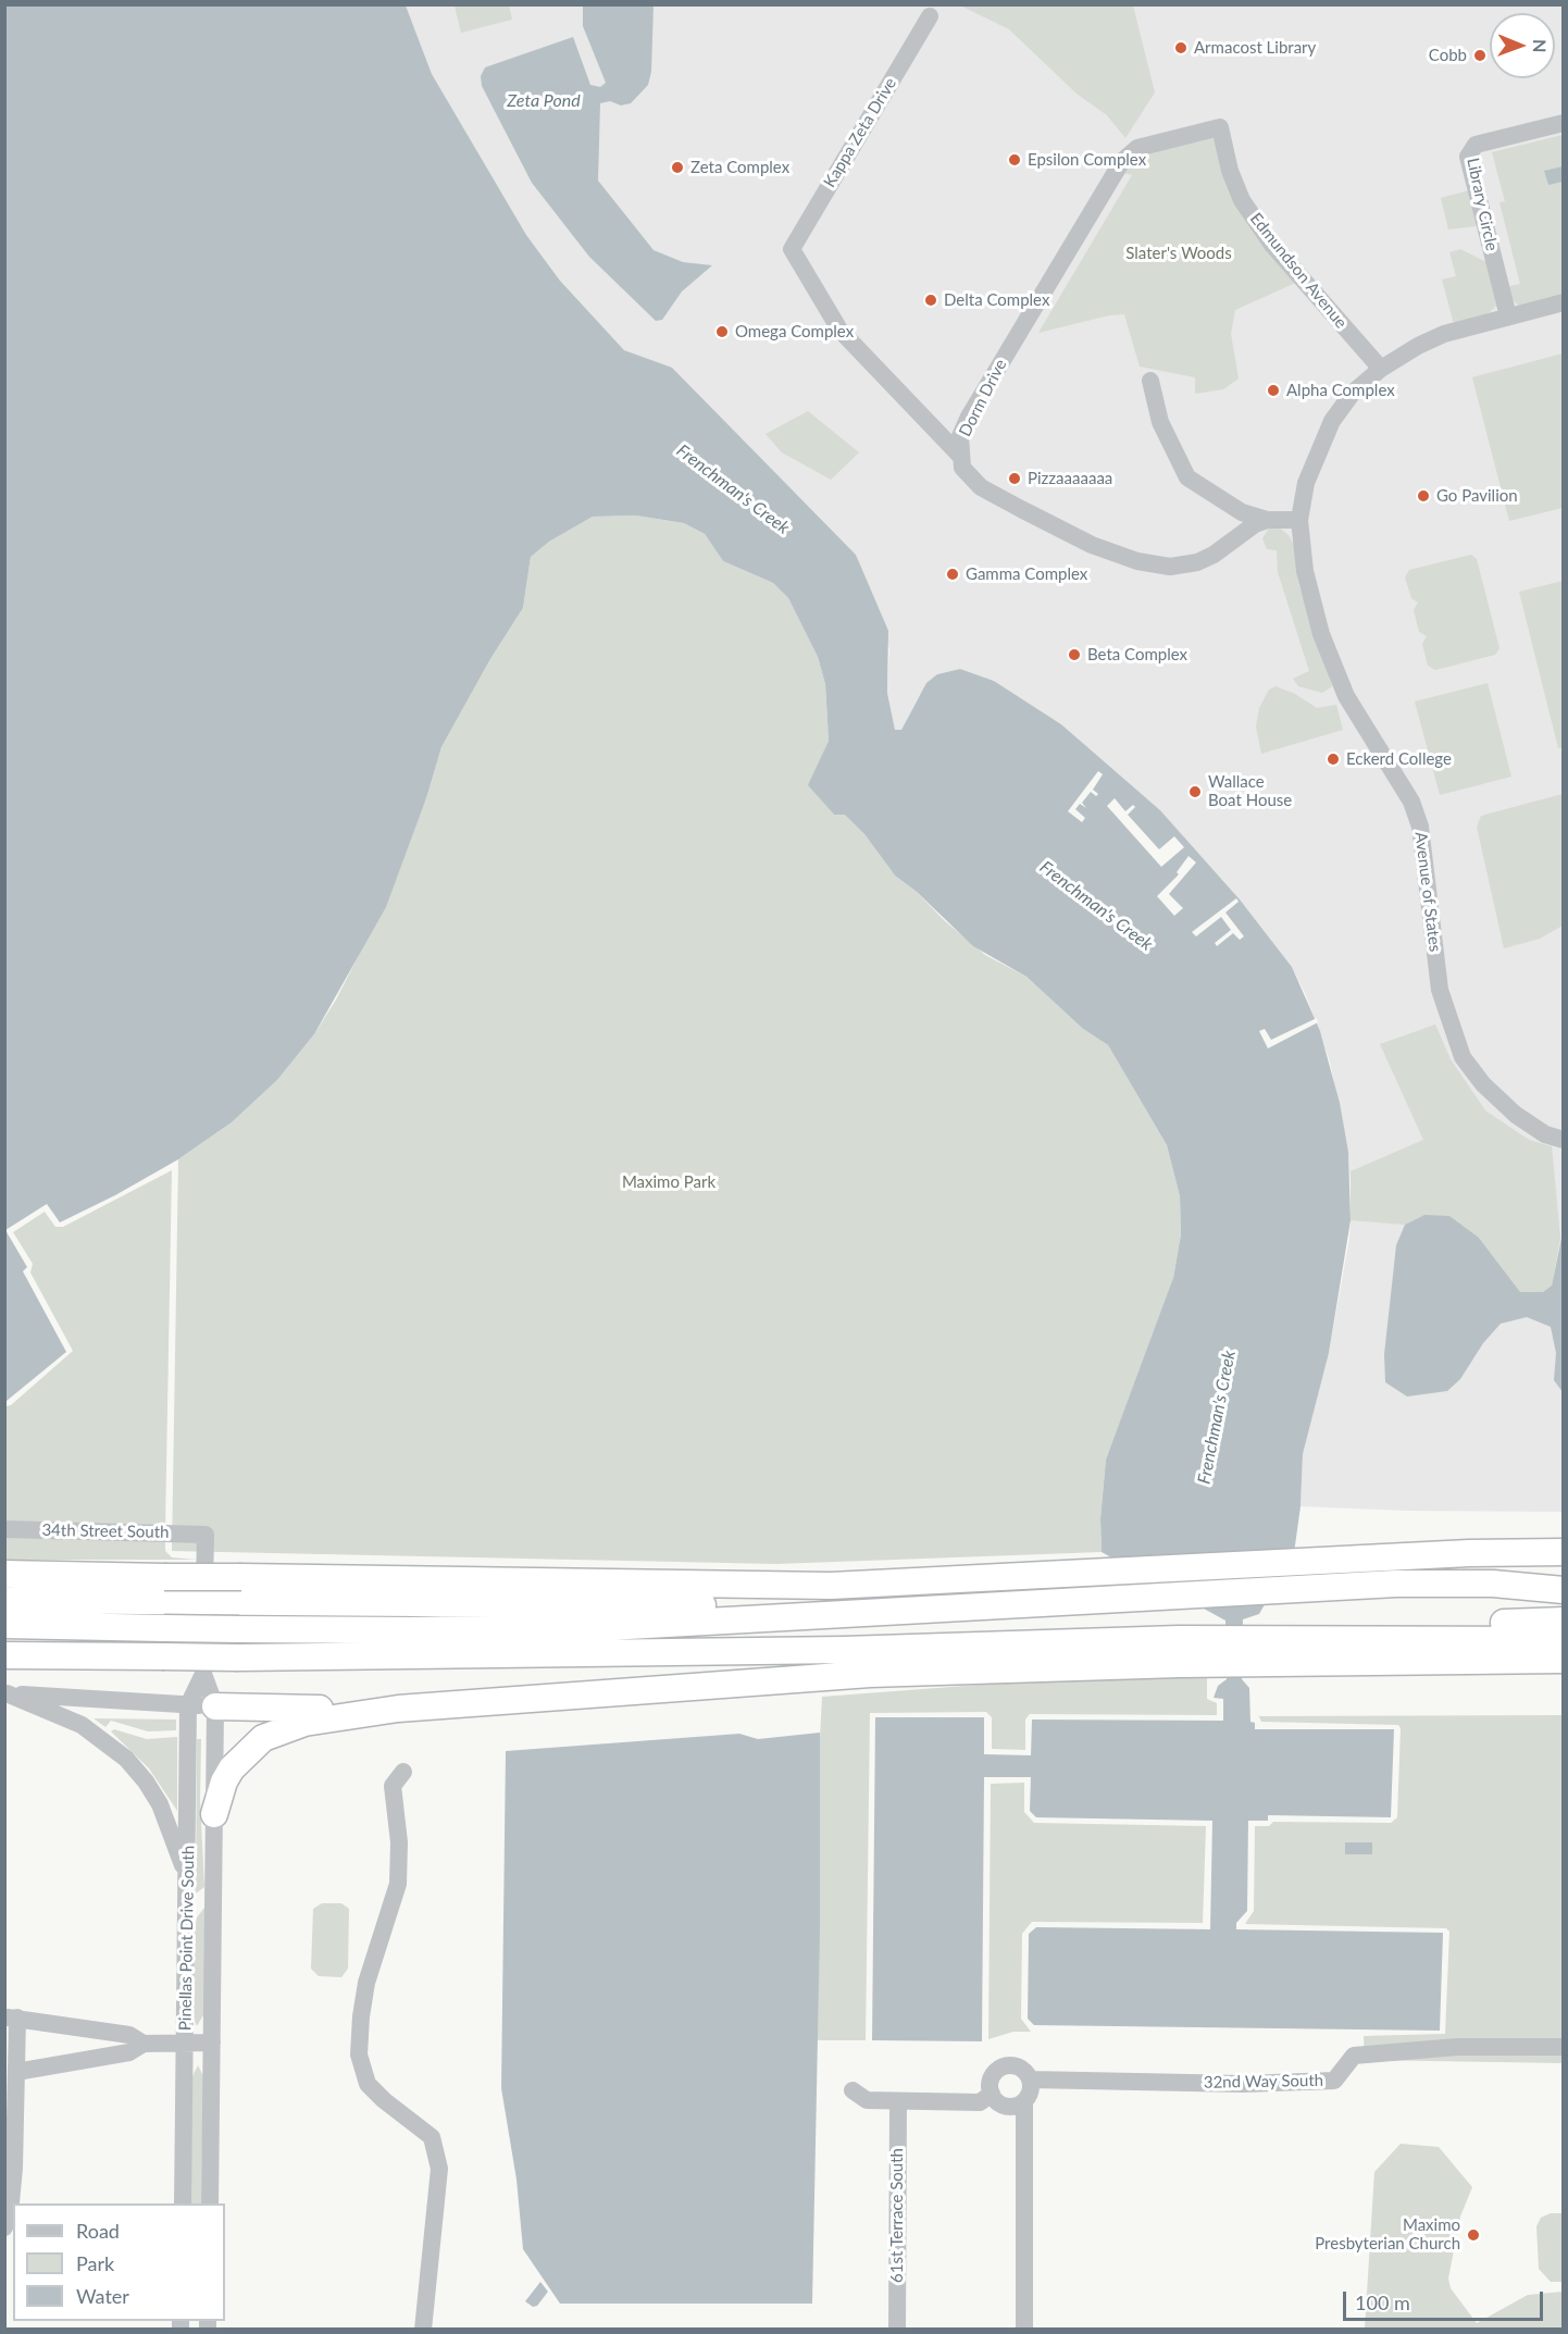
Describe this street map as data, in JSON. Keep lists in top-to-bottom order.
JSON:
{
  "streets": {
    "street": [
      "Kappa Zeta Drive",
      "Library Circle",
      "Edmundson Avenue",
      "Dorm Drive",
      "Avenue of States",
      "34th Street South",
      "Pinellas Point Drive South",
      "32nd Way South",
      "61st Terrace South"
    ]
  },
  "crossings": [
    ["Kappa Zeta Drive", "Dorm Drive"],
    ["Library Circle", "Avenue of States"],
    ["Edmundson Avenue", "Dorm Drive"],
    ["Edmundson Avenue", "Avenue of States"],
    ["34th Street South", "Pinellas Point Drive South"]
  ],
  "water": ["Zeta Pond", "Frenchman's Creek"],
  "parks": ["Slater's Woods", "Maximo Park"],
  "places": [
    "Armacost Library",
    "Cobb",
    "Epsilon Complex",
    "Zeta Complex",
    "Delta Complex",
    "Omega Complex",
    "Alpha Complex",
    "Pizzaaaaaaa",
    "Go Pavilion",
    "Gamma Complex",
    "Beta Complex",
    "Eckerd College",
    "Wallace Boat House",
    "Maximo Presbyterian Church"
  ],
  "legend": ["Road", "Park", "Water"],
  "scale_bar": "100 m",
  "north": "right"
}
